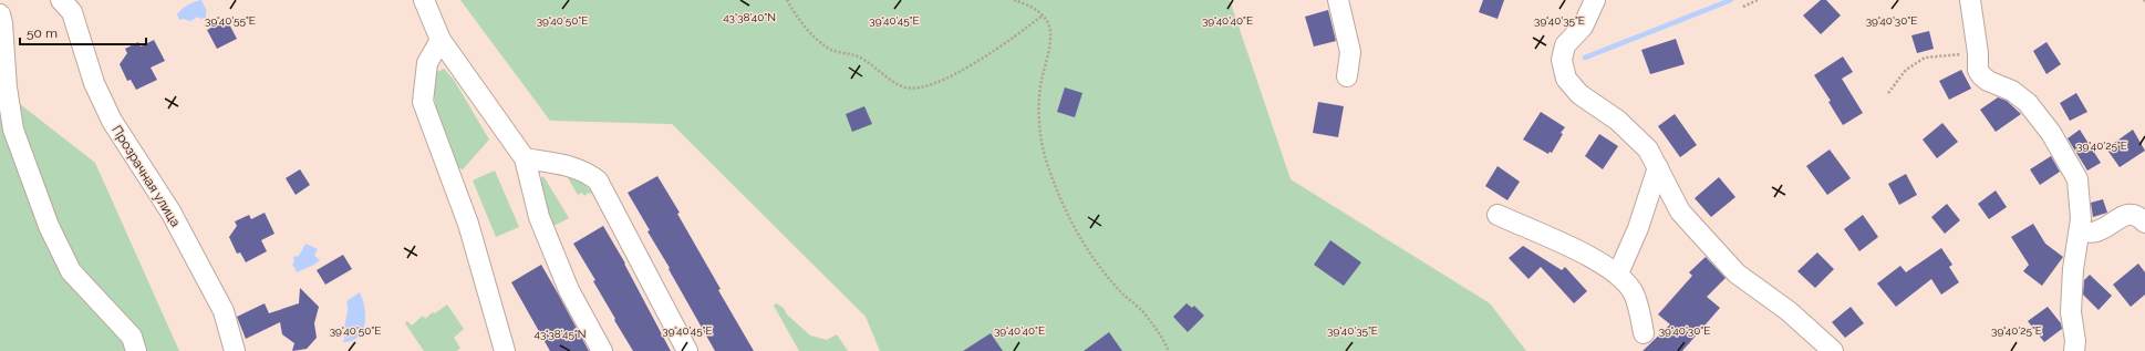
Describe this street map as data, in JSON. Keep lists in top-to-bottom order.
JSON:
{
  "streets": {
    "street": ["Прозрачная улица"]
  },
  "scale_bar": "50 m",
  "coordinates": [
    "43°38'40\"N",
    "39°40'55\"E",
    "39°40'50\"E",
    "39°40'45\"E",
    "39°40'40\"E",
    "39°40'35\"E",
    "39°40'30\"E",
    "39°40'25\"E",
    "43°38'45\"N"
  ]
}
